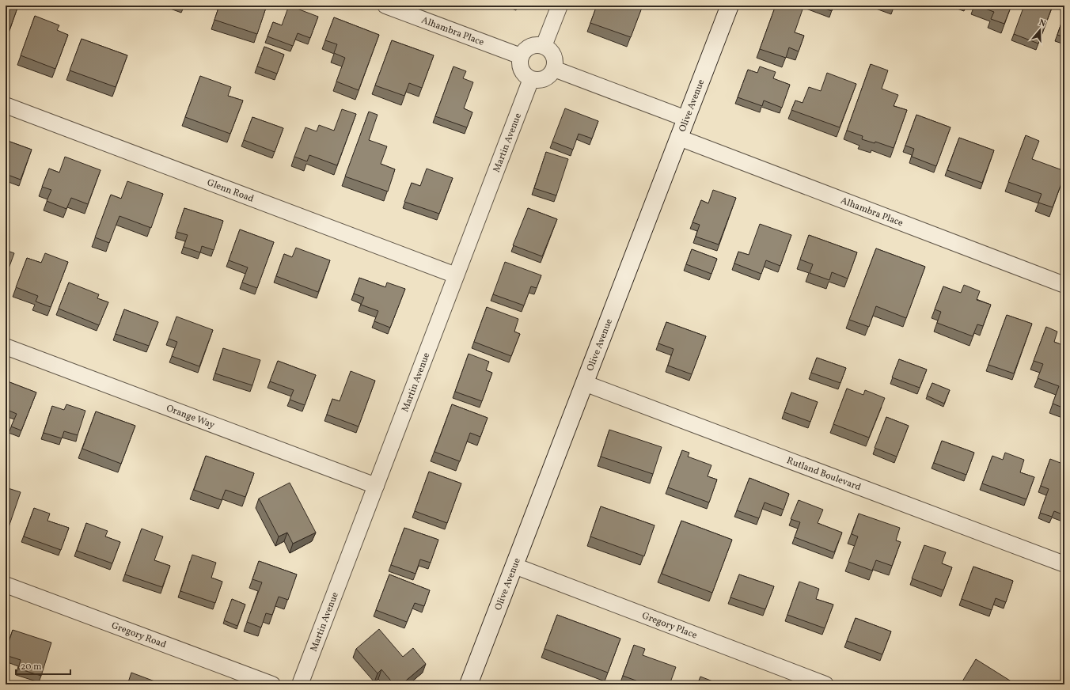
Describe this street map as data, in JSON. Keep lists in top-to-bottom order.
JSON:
{
  "streets": {
    "street": [
      "Alhambra Place",
      "Olive Avenue",
      "Martin Avenue",
      "Glenn Road",
      "Orange Way",
      "Rutland Boulevard",
      "Gregory Place",
      "Gregory Road"
    ]
  },
  "crossings": [
    ["Alhambra Place", "Olive Avenue"],
    ["Alhambra Place", "Martin Avenue"],
    ["Olive Avenue", "Rutland Boulevard"],
    ["Olive Avenue", "Gregory Place"],
    ["Martin Avenue", "Glenn Road"],
    ["Martin Avenue", "Orange Way"]
  ],
  "scale_bar": "20 m",
  "north": "top"
}
